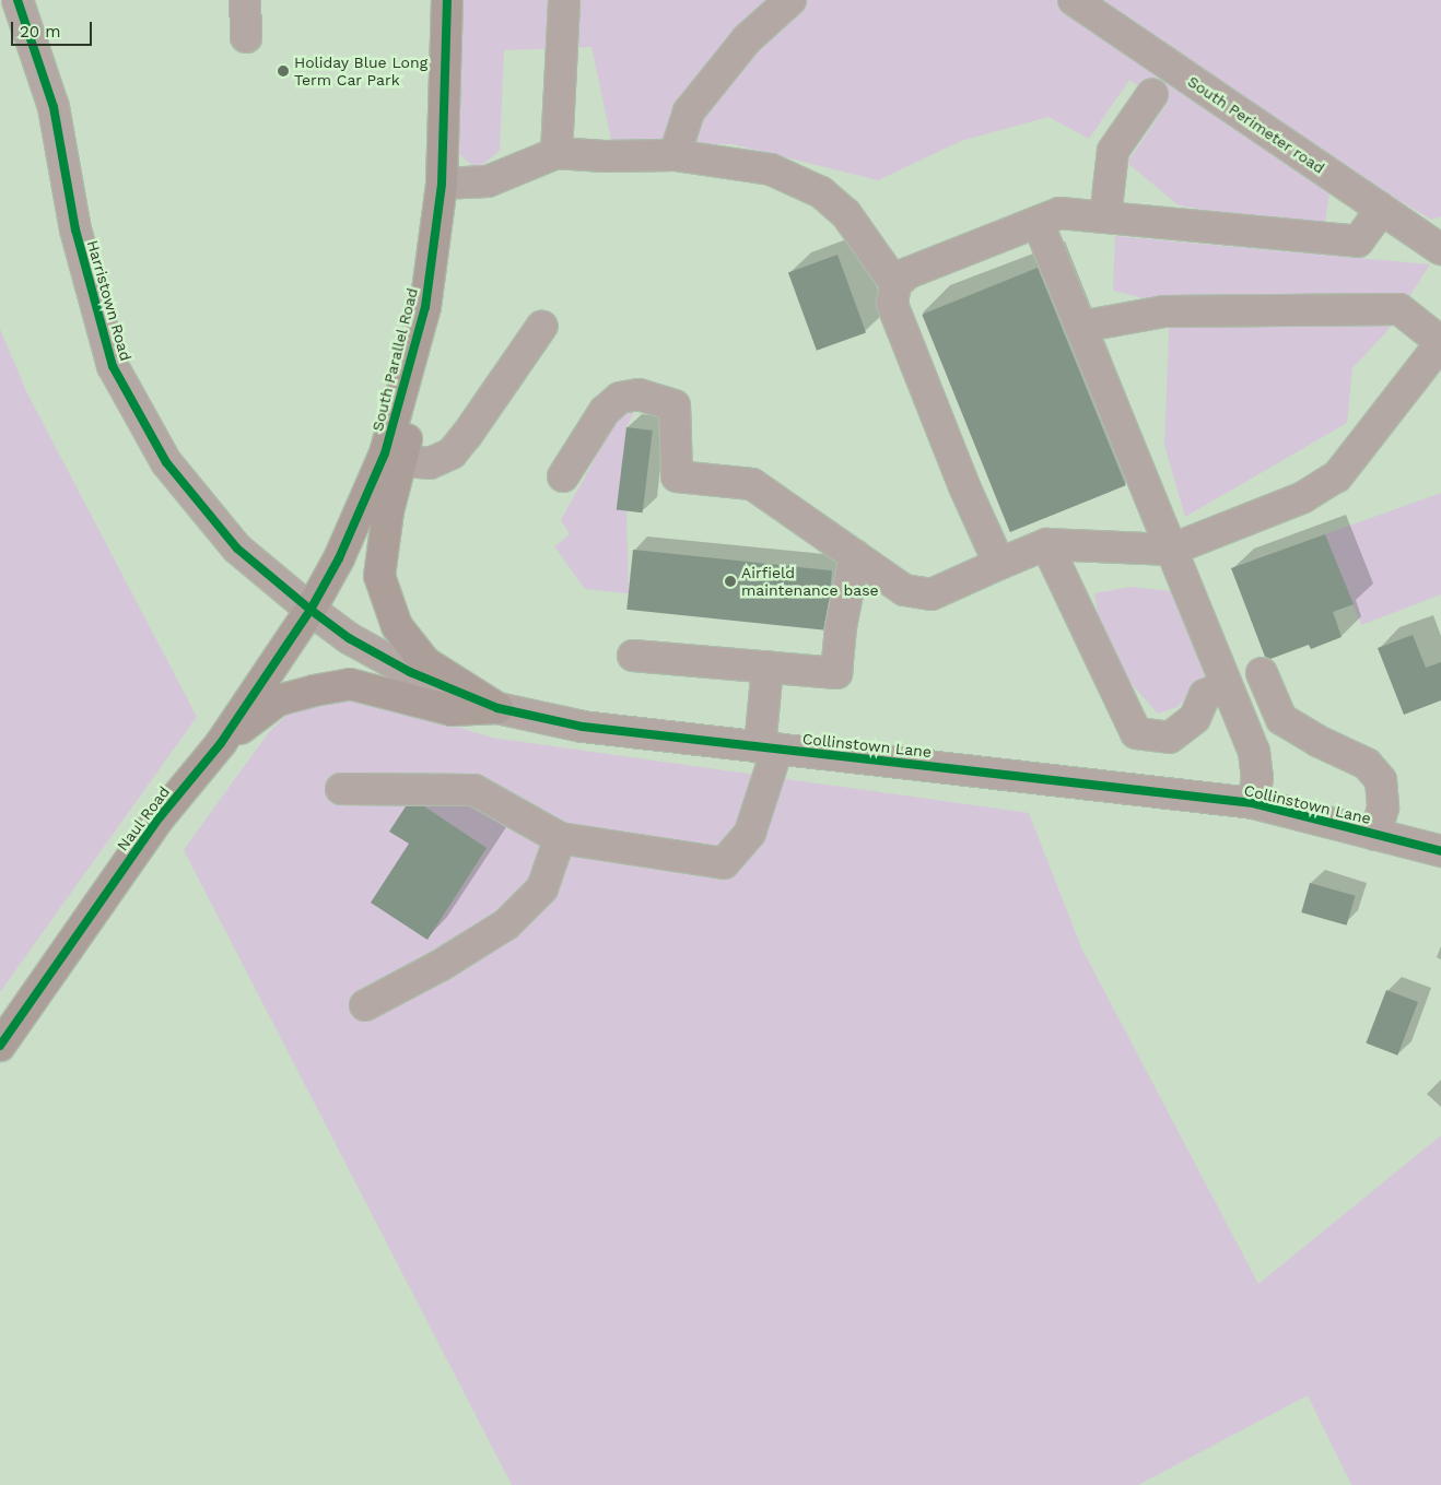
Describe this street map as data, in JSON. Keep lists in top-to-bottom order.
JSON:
{
  "streets": {
    "main road": ["South Parallel Road", "Naul Road"],
    "street": ["South Perimeter road", "Harristown Road", "Collinstown Lane"]
  },
  "crossings": [
    ["Harristown Road", "South Parallel Road"],
    ["Harristown Road", "Collinstown Lane"],
    ["Harristown Road", "Naul Road"],
    ["South Parallel Road", "Collinstown Lane"],
    ["South Parallel Road", "Naul Road"],
    ["Collinstown Lane", "Naul Road"]
  ],
  "places": ["Holiday Blue Long Term Car Park", "Airfield maintenance base"],
  "scale_bar": "20 m"
}
